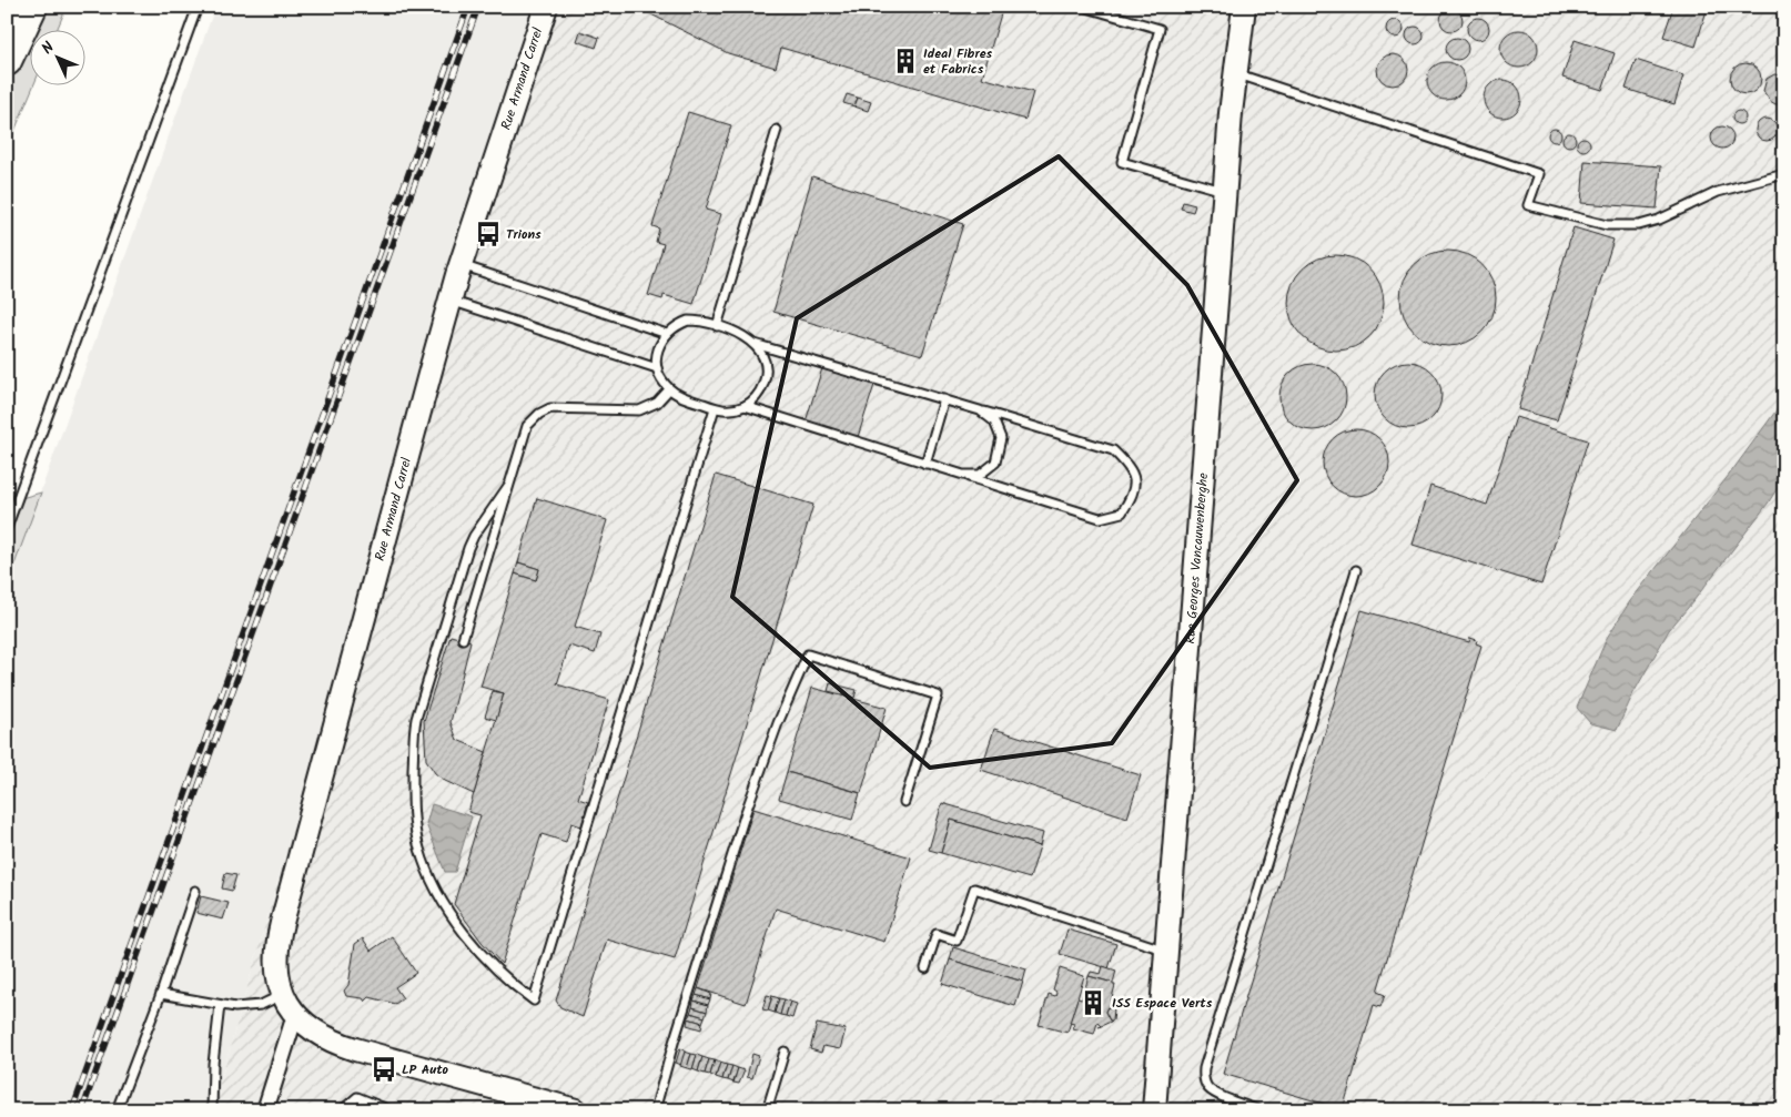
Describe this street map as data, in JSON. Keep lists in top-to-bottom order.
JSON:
{
  "streets": {
    "street": ["Rue Armand Carrel", "Rue Georges Vancauwenberghe"]
  },
  "places": {
    "building": ["Ideal Fibres et Fabrics", "ISS Espace Verts"],
    "bus stop": ["Trions", "LP Auto"]
  },
  "north": "top left"
}
